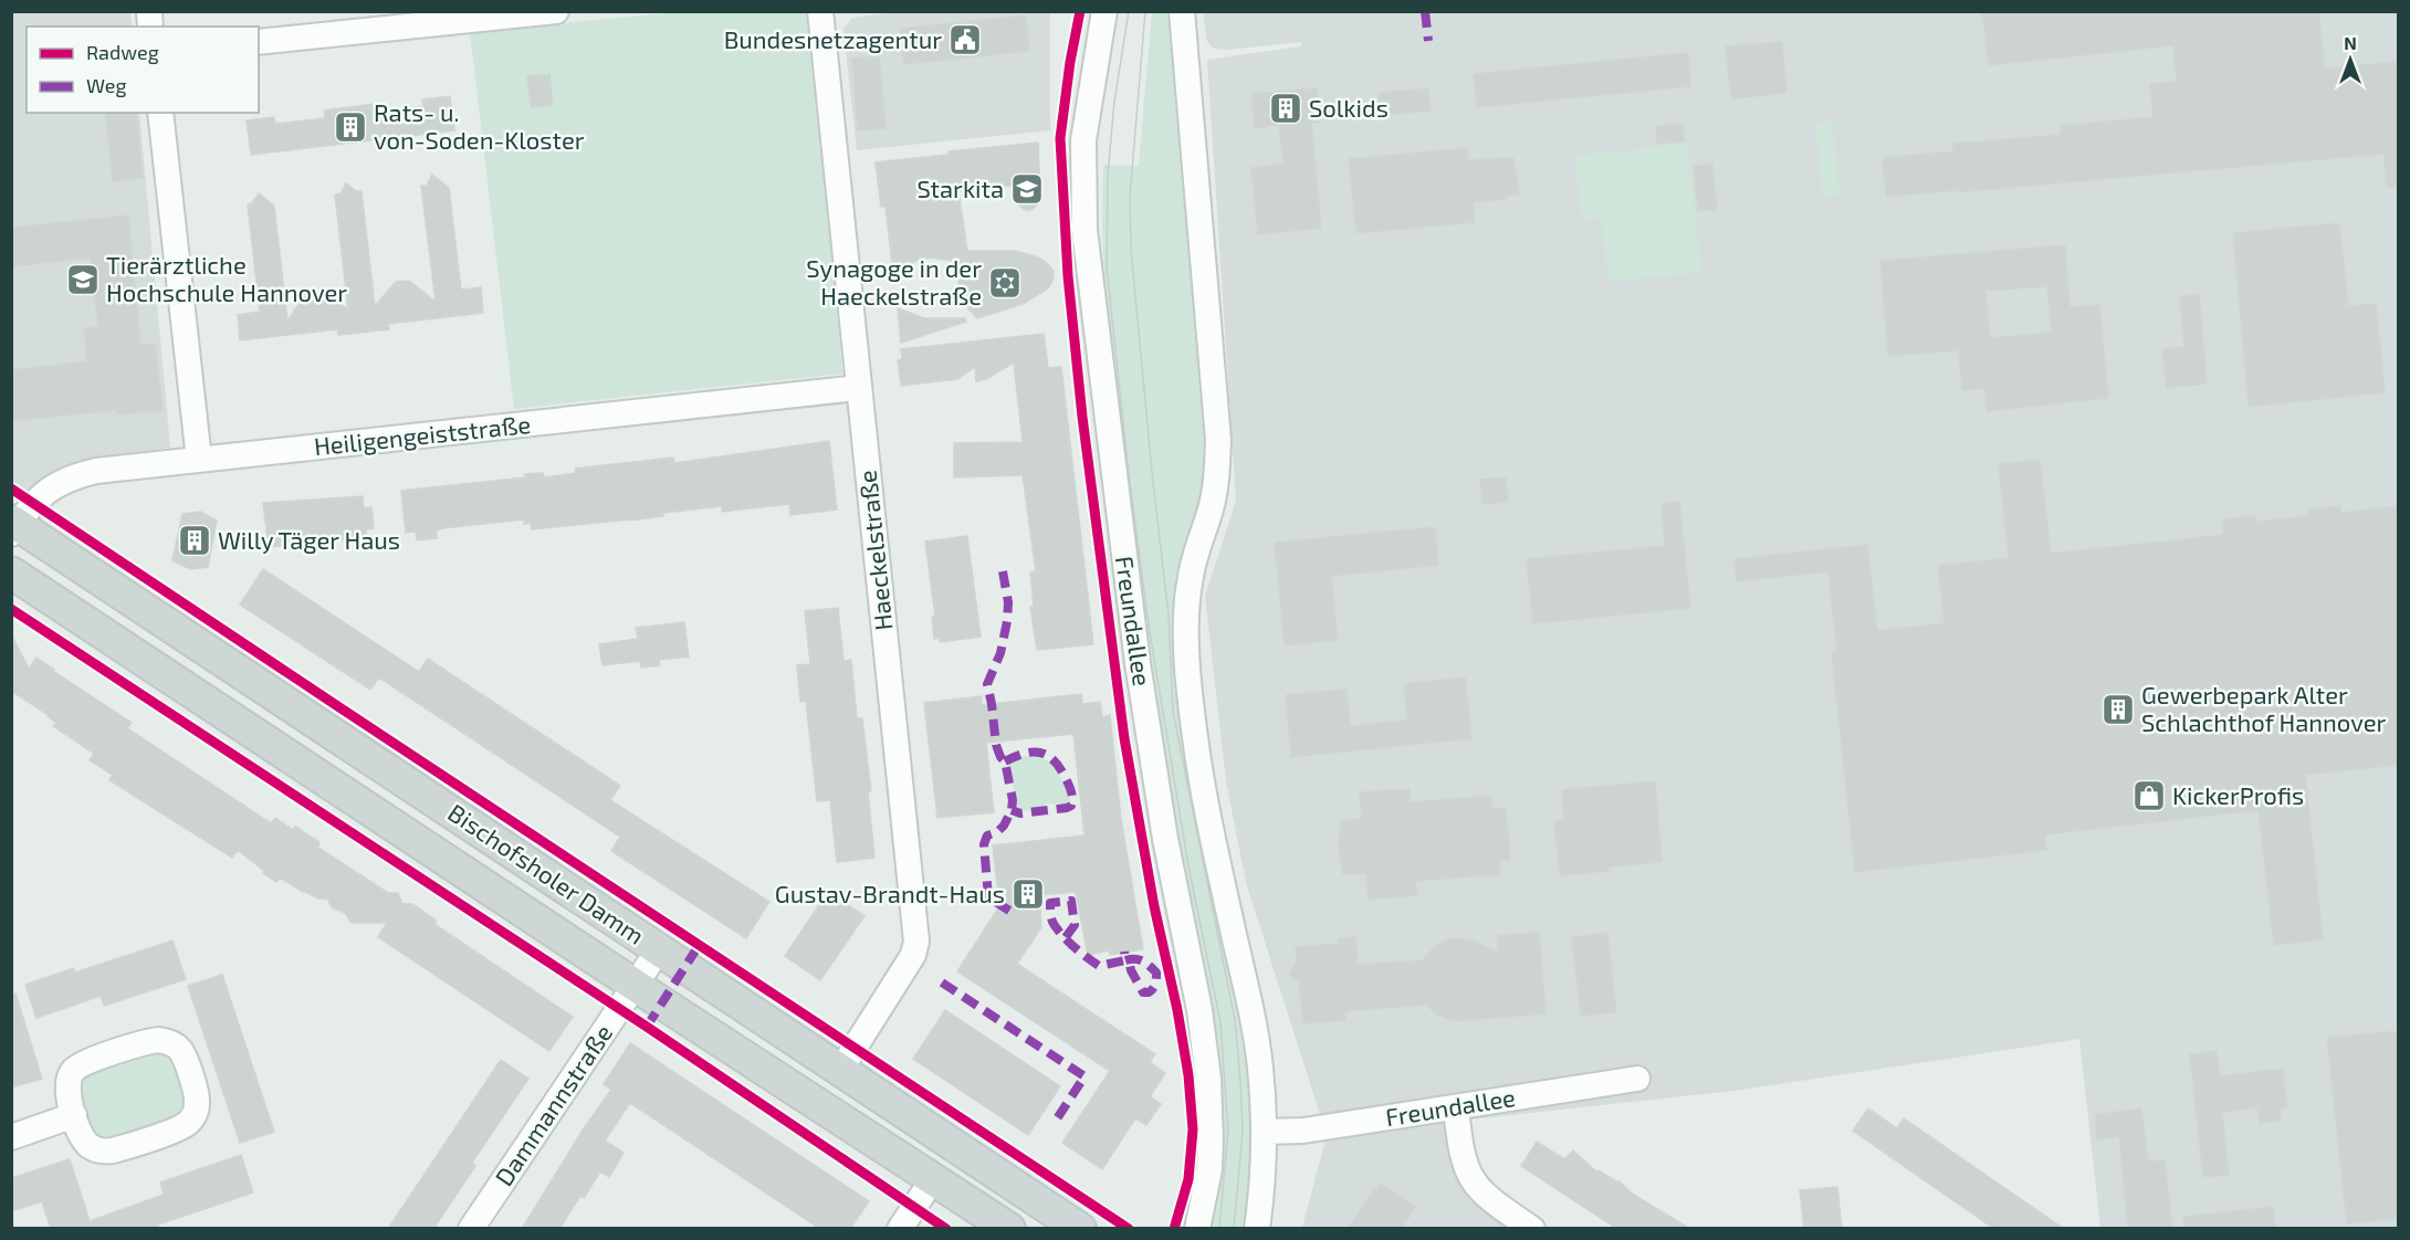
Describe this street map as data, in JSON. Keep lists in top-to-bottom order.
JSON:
{
  "streets": {
    "main road": ["Bischofsholer Damm"],
    "street": [
      "Heiligengeiststraße",
      "Haeckelstraße",
      "Freundallee",
      "Dammannstraße"
    ]
  },
  "crossings": [
    ["Heiligengeiststraße", "Haeckelstraße"],
    ["Heiligengeiststraße", "Bischofsholer Damm"],
    ["Haeckelstraße", "Bischofsholer Damm"],
    ["Bischofsholer Damm", "Dammannstraße"]
  ],
  "places": {
    "public building": ["Bundesnetzagentur"],
    "building": [
      "Solkids",
      "Rats- u. von-Soden-Kloster",
      "Willy Täger Haus",
      "Gewerbepark Alter Schlachthof Hannover",
      "Gustav-Brandt-Haus"
    ],
    "school or university": ["Starkita", "Tierärztliche Hochschule Hannover"],
    "synagogue": ["Synagoge in der Haeckelstraße"],
    "shop": ["KickerProfis"]
  },
  "legend": ["Radweg", "Weg"],
  "north": "top"
}
